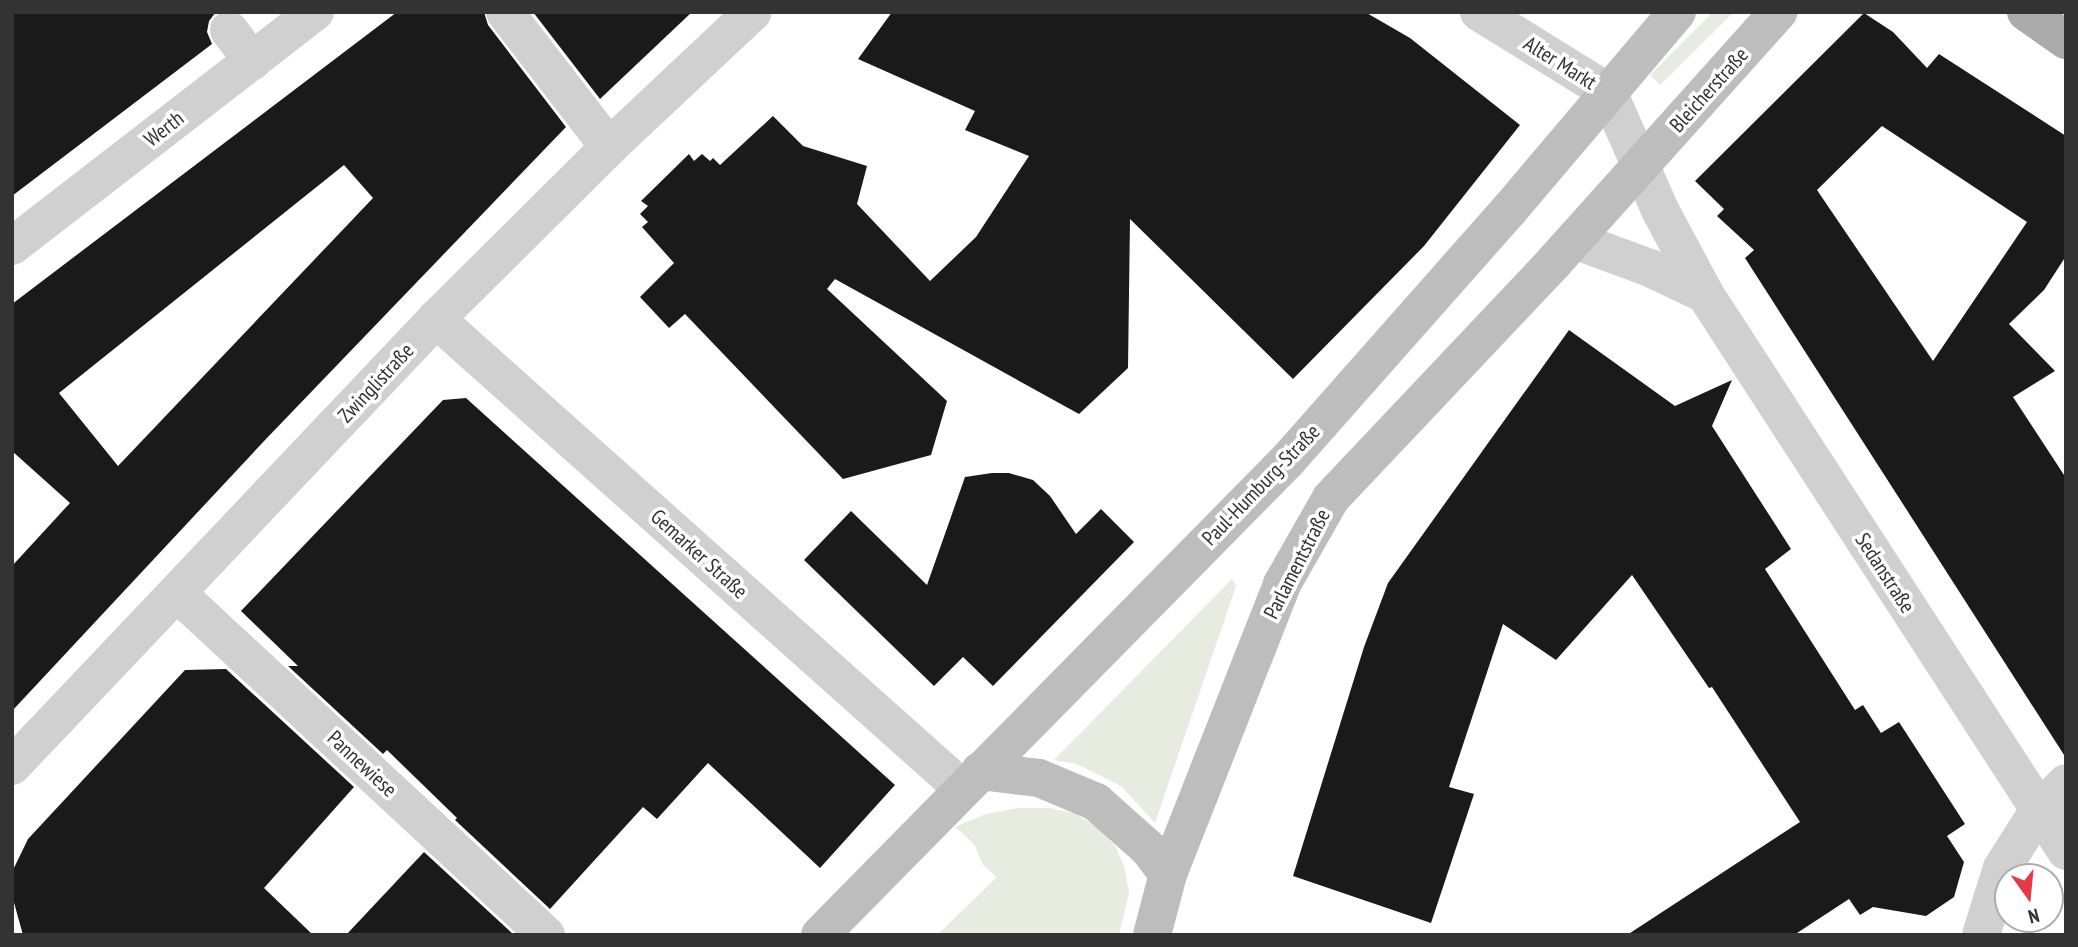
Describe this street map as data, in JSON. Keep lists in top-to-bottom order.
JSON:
{
  "streets": {
    "main road": ["Bleicherstraße", "Paul-Humburg-Straße", "Parlamentstraße"],
    "street": [
      "Alter Markt",
      "Werth",
      "Zwinglistraße",
      "Gemarker Straße",
      "Sedanstraße",
      "Pannewiese"
    ]
  },
  "crossings": [
    ["Alter Markt", "Bleicherstraße"],
    ["Alter Markt", "Paul-Humburg-Straße"],
    ["Alter Markt", "Sedanstraße"],
    ["Bleicherstraße", "Sedanstraße"],
    ["Zwinglistraße", "Gemarker Straße"],
    ["Zwinglistraße", "Pannewiese"],
    ["Paul-Humburg-Straße", "Gemarker Straße"]
  ],
  "north": "bottom"
}
